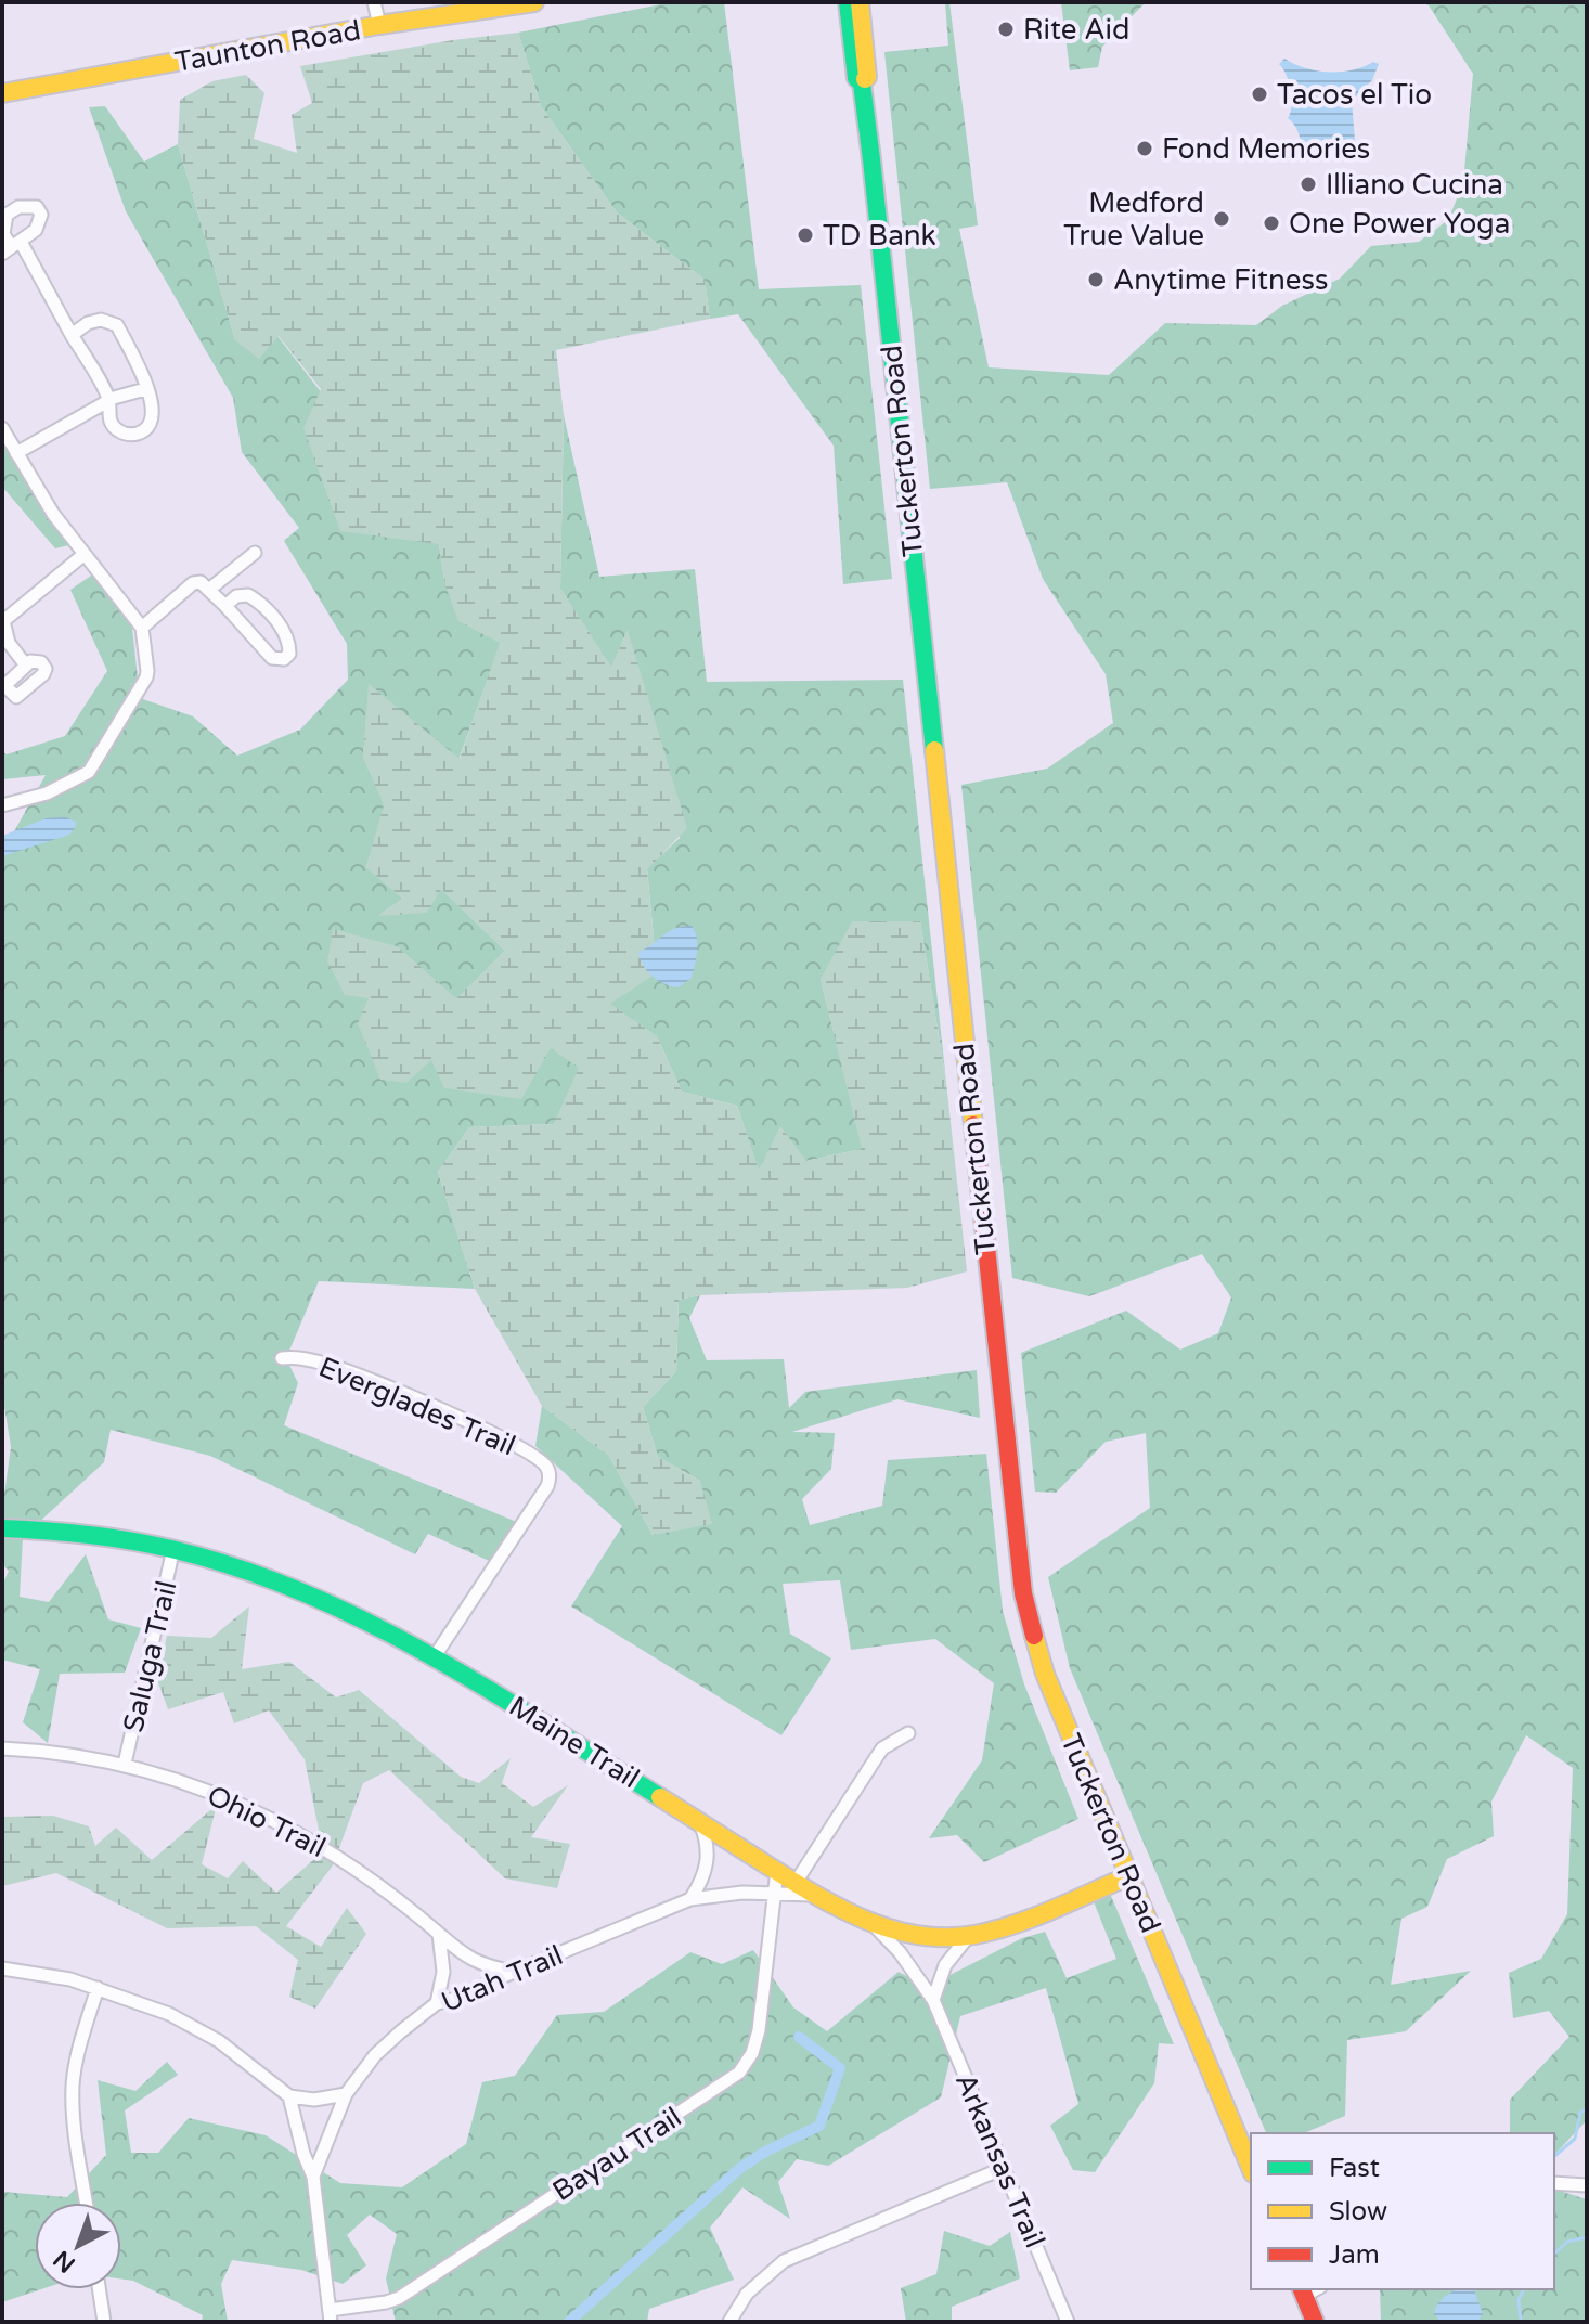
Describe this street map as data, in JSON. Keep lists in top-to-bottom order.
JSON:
{
  "streets": {
    "main road": ["Taunton Road", "Tuckerton Road", "Maine Trail"],
    "street": [
      "Everglades Trail",
      "Saluga Trail",
      "Ohio Trail",
      "Utah Trail",
      "Bayau Trail",
      "Arkansas Trail"
    ]
  },
  "crossings": [
    ["Tuckerton Road", "Maine Trail"],
    ["Everglades Trail", "Maine Trail"],
    ["Saluga Trail", "Maine Trail"],
    ["Saluga Trail", "Ohio Trail"],
    ["Maine Trail", "Utah Trail"],
    ["Maine Trail", "Arkansas Trail"],
    ["Ohio Trail", "Utah Trail"],
    ["Utah Trail", "Bayau Trail"]
  ],
  "places": [
    "Rite Aid",
    "Tacos el Tio",
    "Fond Memories",
    "Illiano Cucina",
    "Medford True Value",
    "One Power Yoga",
    "TD Bank",
    "Anytime Fitness"
  ],
  "legend": ["Fast", "Slow", "Jam"],
  "north": "bottom left"
}
